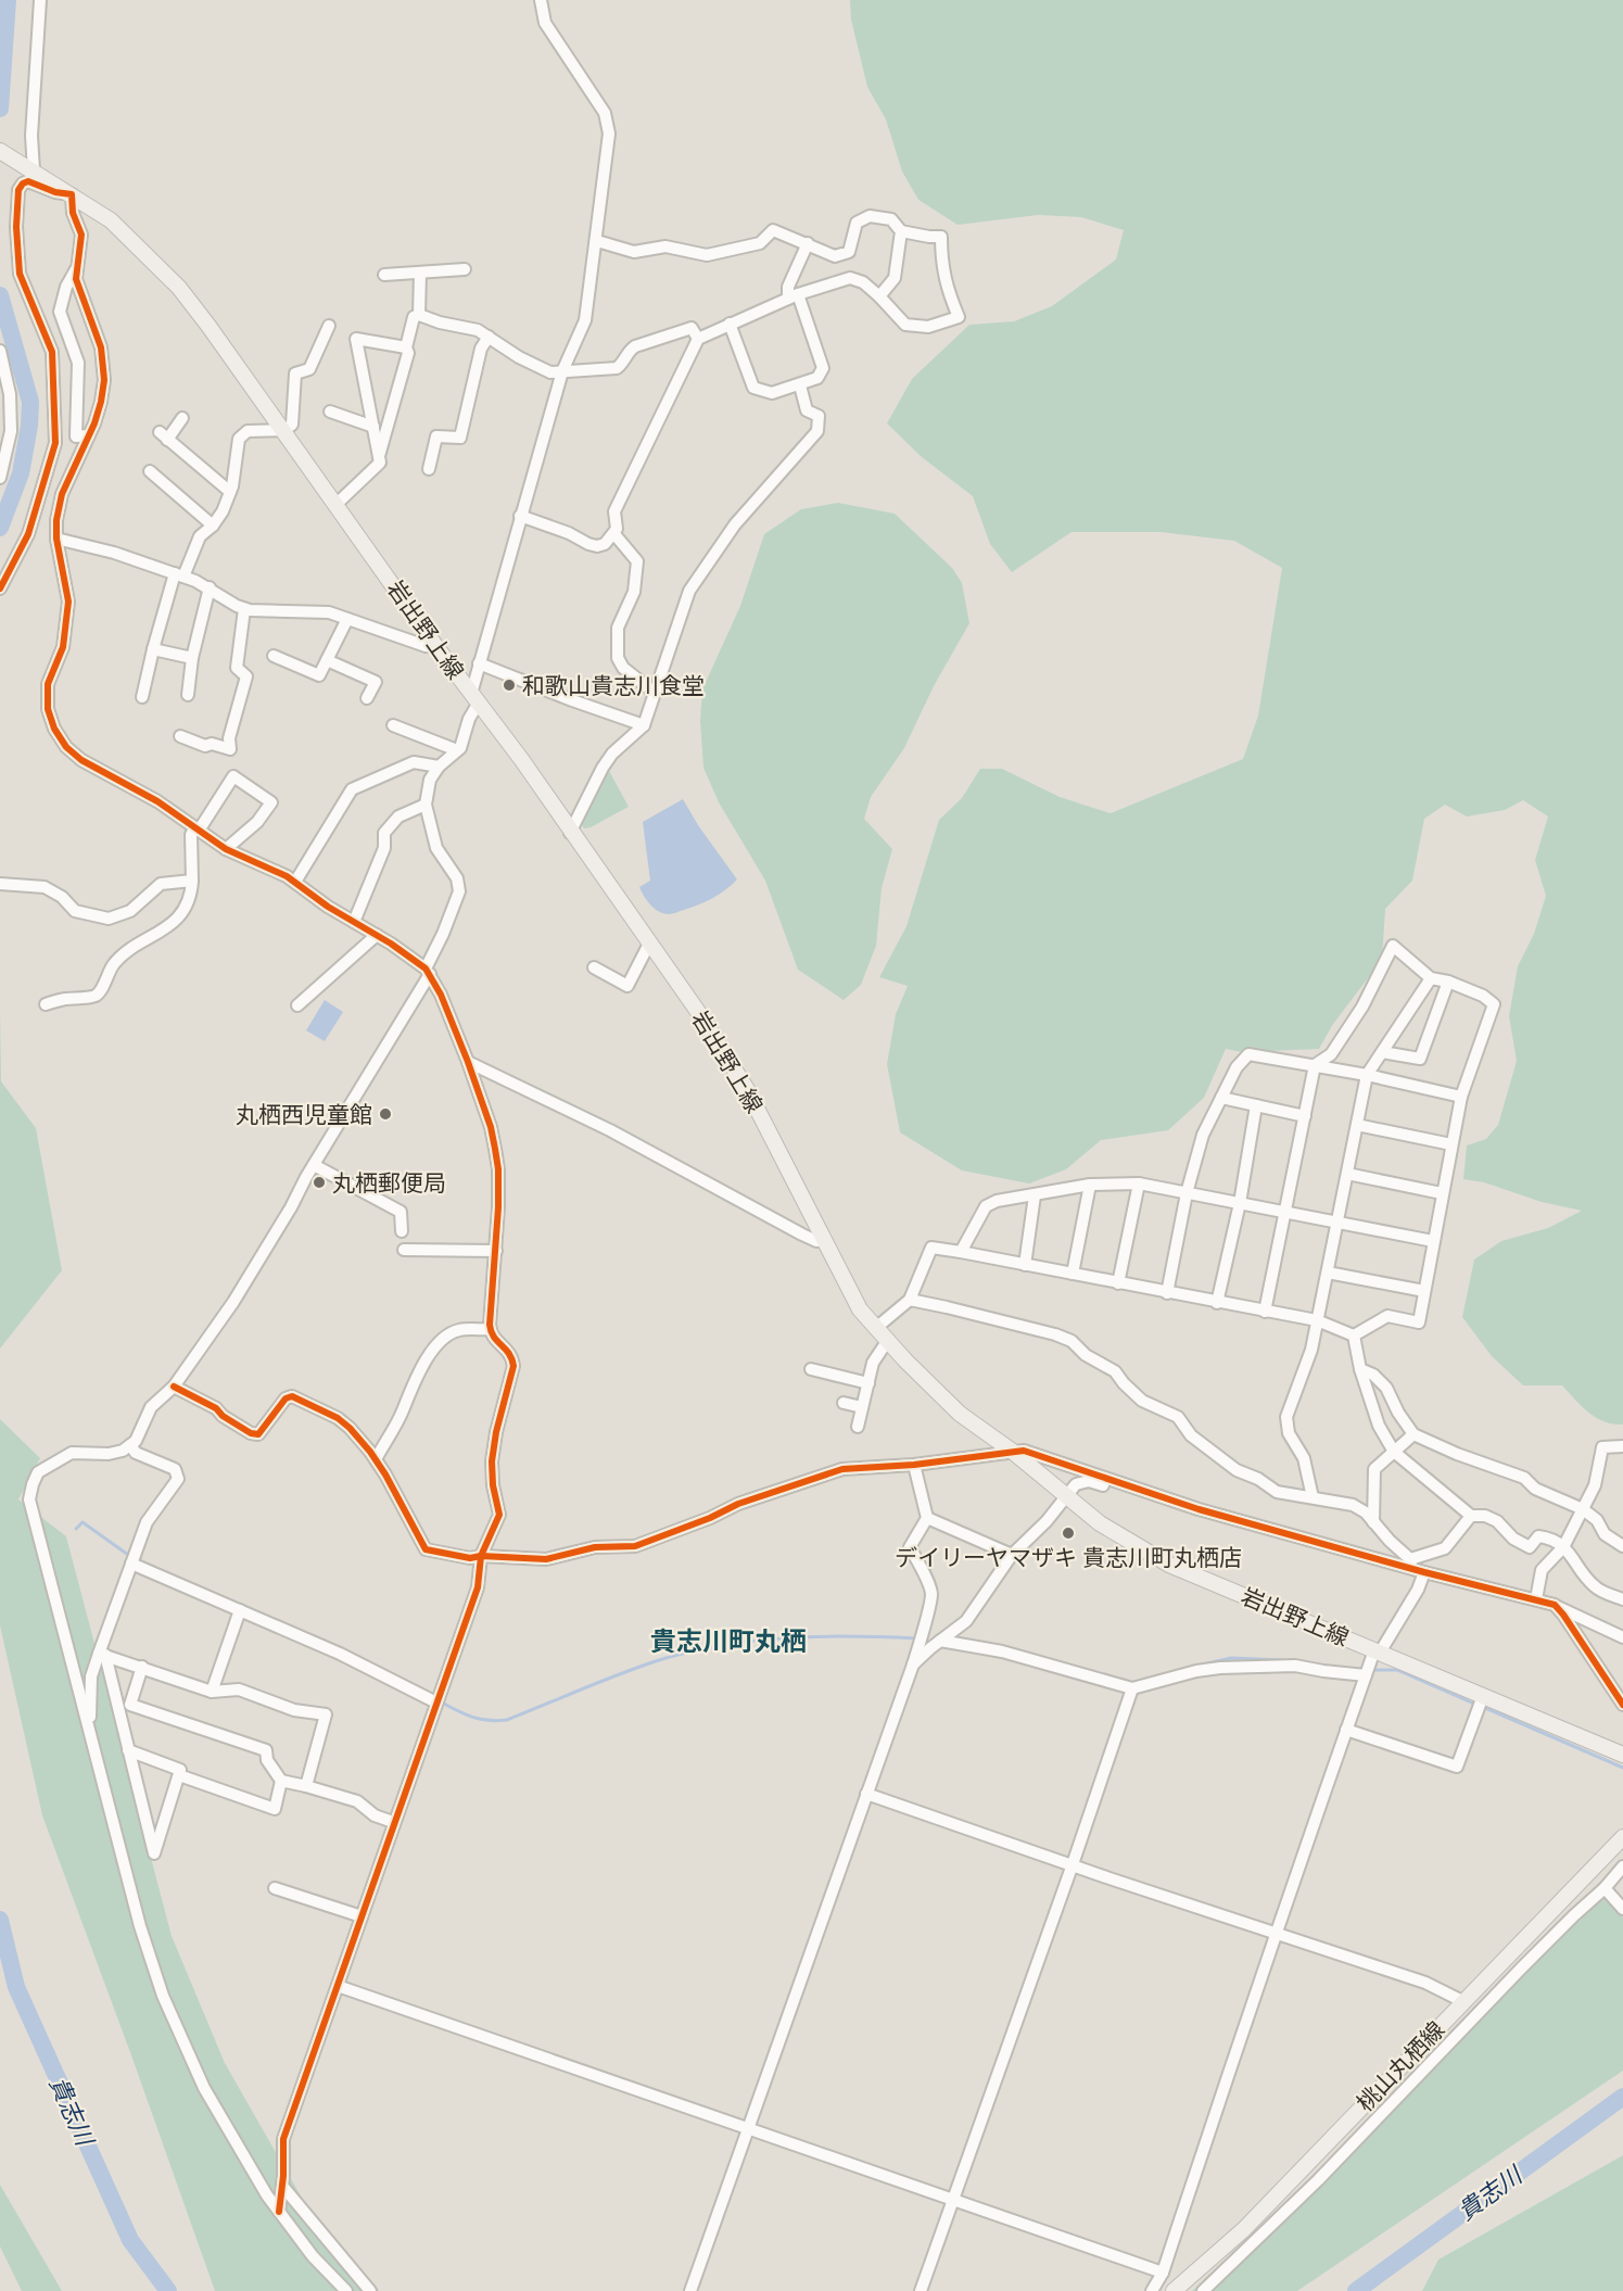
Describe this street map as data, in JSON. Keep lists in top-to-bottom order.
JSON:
{
  "streets": {
    "main road": ["岩出野上線", "桃山丸栖線"]
  },
  "districts": ["貴志川町丸栖"],
  "water": ["貴志川"],
  "places": [
    "和歌山貴志川食堂",
    "丸栖西児童館",
    "丸栖郵便局",
    "デイリーヤマザキ 貴志川町丸栖店"
  ]
}
